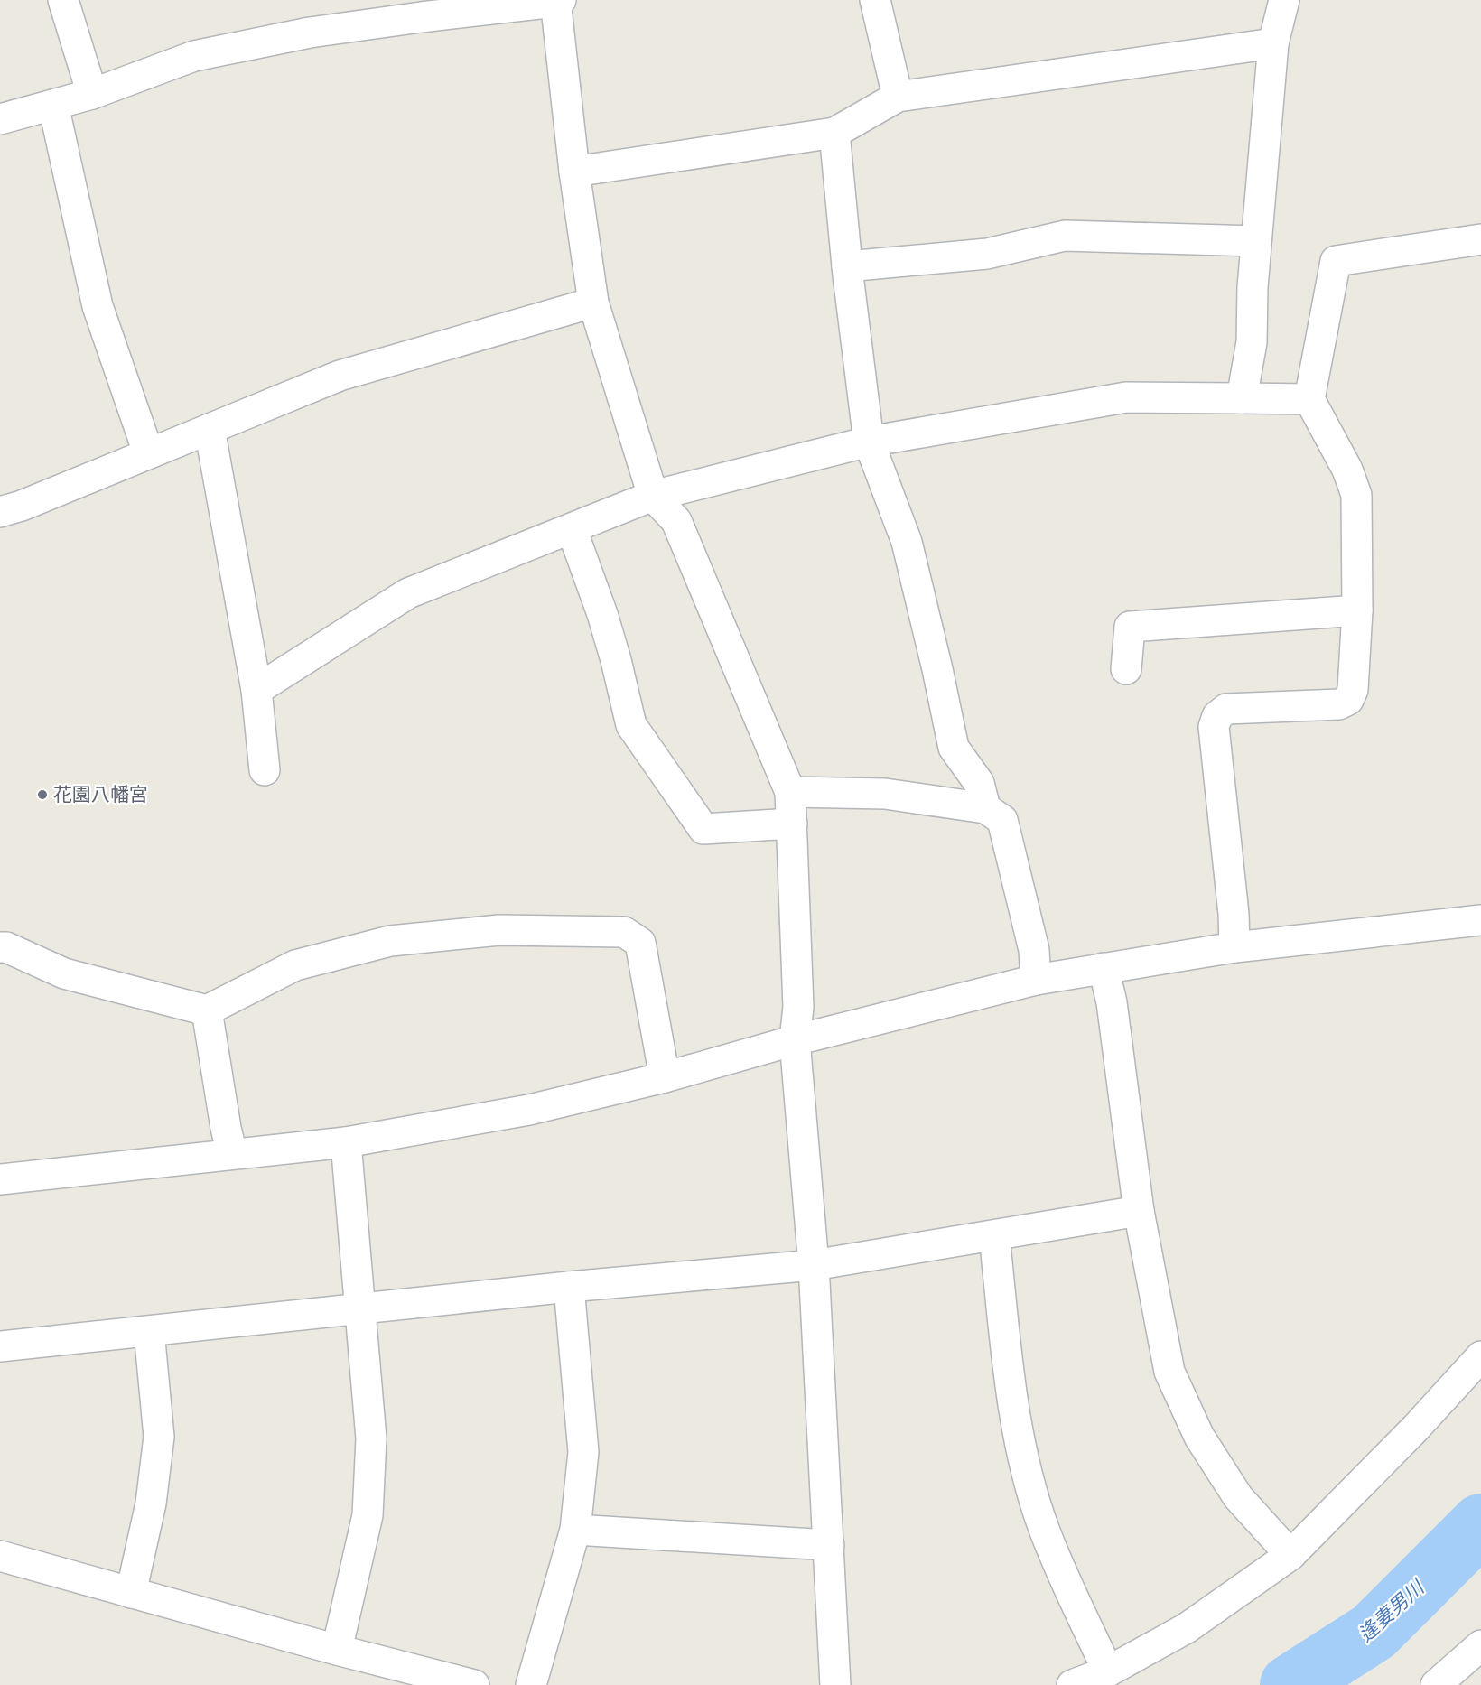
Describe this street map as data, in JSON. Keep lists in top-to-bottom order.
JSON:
{
  "water": ["逢妻男川"],
  "places": ["花園八幡宮"]
}
